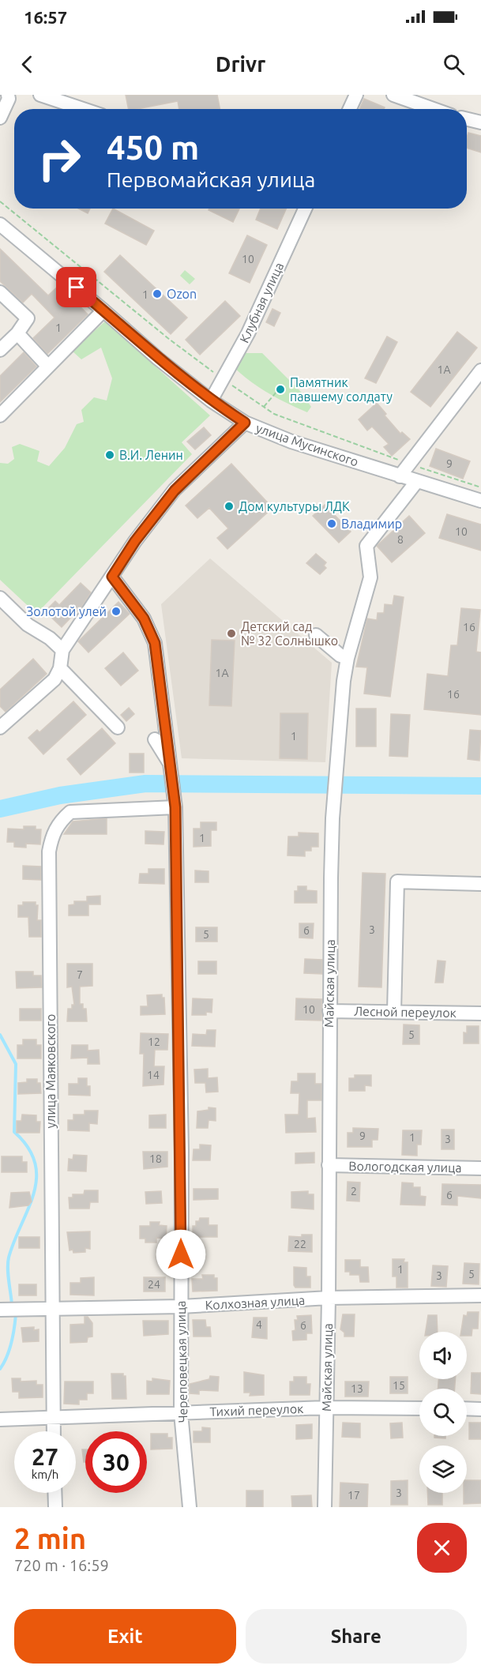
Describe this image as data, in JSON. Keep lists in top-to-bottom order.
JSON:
{
  "streets": {
    "street": [
      "Клубная улица",
      "улица Мусинского",
      "Майская улица",
      "Лесной переулок",
      "улица Маяковского",
      "Вологодская улица",
      "Колхозная улица",
      "Череповецкая улица",
      "Тихий переулок"
    ]
  },
  "crossings": [
    ["Клубная улица", "улица Мусинского"],
    ["улица Мусинского", "Майская улица"],
    ["Майская улица", "Лесной переулок"],
    ["Майская улица", "Вологодская улица"],
    ["Майская улица", "Колхозная улица"],
    ["Майская улица", "Тихий переулок"],
    ["улица Маяковского", "Колхозная улица"],
    ["улица Маяковского", "Череповецкая улица"],
    ["улица Маяковского", "Тихий переулок"],
    ["Колхозная улица", "Череповецкая улица"],
    ["Череповецкая улица", "Тихий переулок"]
  ],
  "places": [
    "Ozon",
    "Памятник павшему солдату",
    "В.И. Ленин",
    "Дом культуры ЛДК",
    "Владимир",
    "Золотой улей",
    "Детский сад № 32 Солнышко"
  ],
  "house_numbers": [
    "10",
    "1",
    "1",
    "1А",
    "9",
    "10",
    "8",
    "16",
    "1А",
    "16",
    "1",
    "1",
    "3",
    "6",
    "5",
    "7",
    "10",
    "5",
    "12",
    "14",
    "9",
    "1",
    "3",
    "18",
    "2",
    "6",
    "22",
    "1",
    "5",
    "3",
    "24",
    "4",
    "6",
    "15",
    "13",
    "3",
    "17"
  ],
  "page": {
    "status": "16:57",
    "header": "Drivr",
    "turn": ["450 m", "Первомайская улица"],
    "speed": "27 km/h",
    "limit": "30",
    "heading": ["2 min", "720 m · 16:59"],
    "buttons": ["Exit", "Share"]
  }
}
